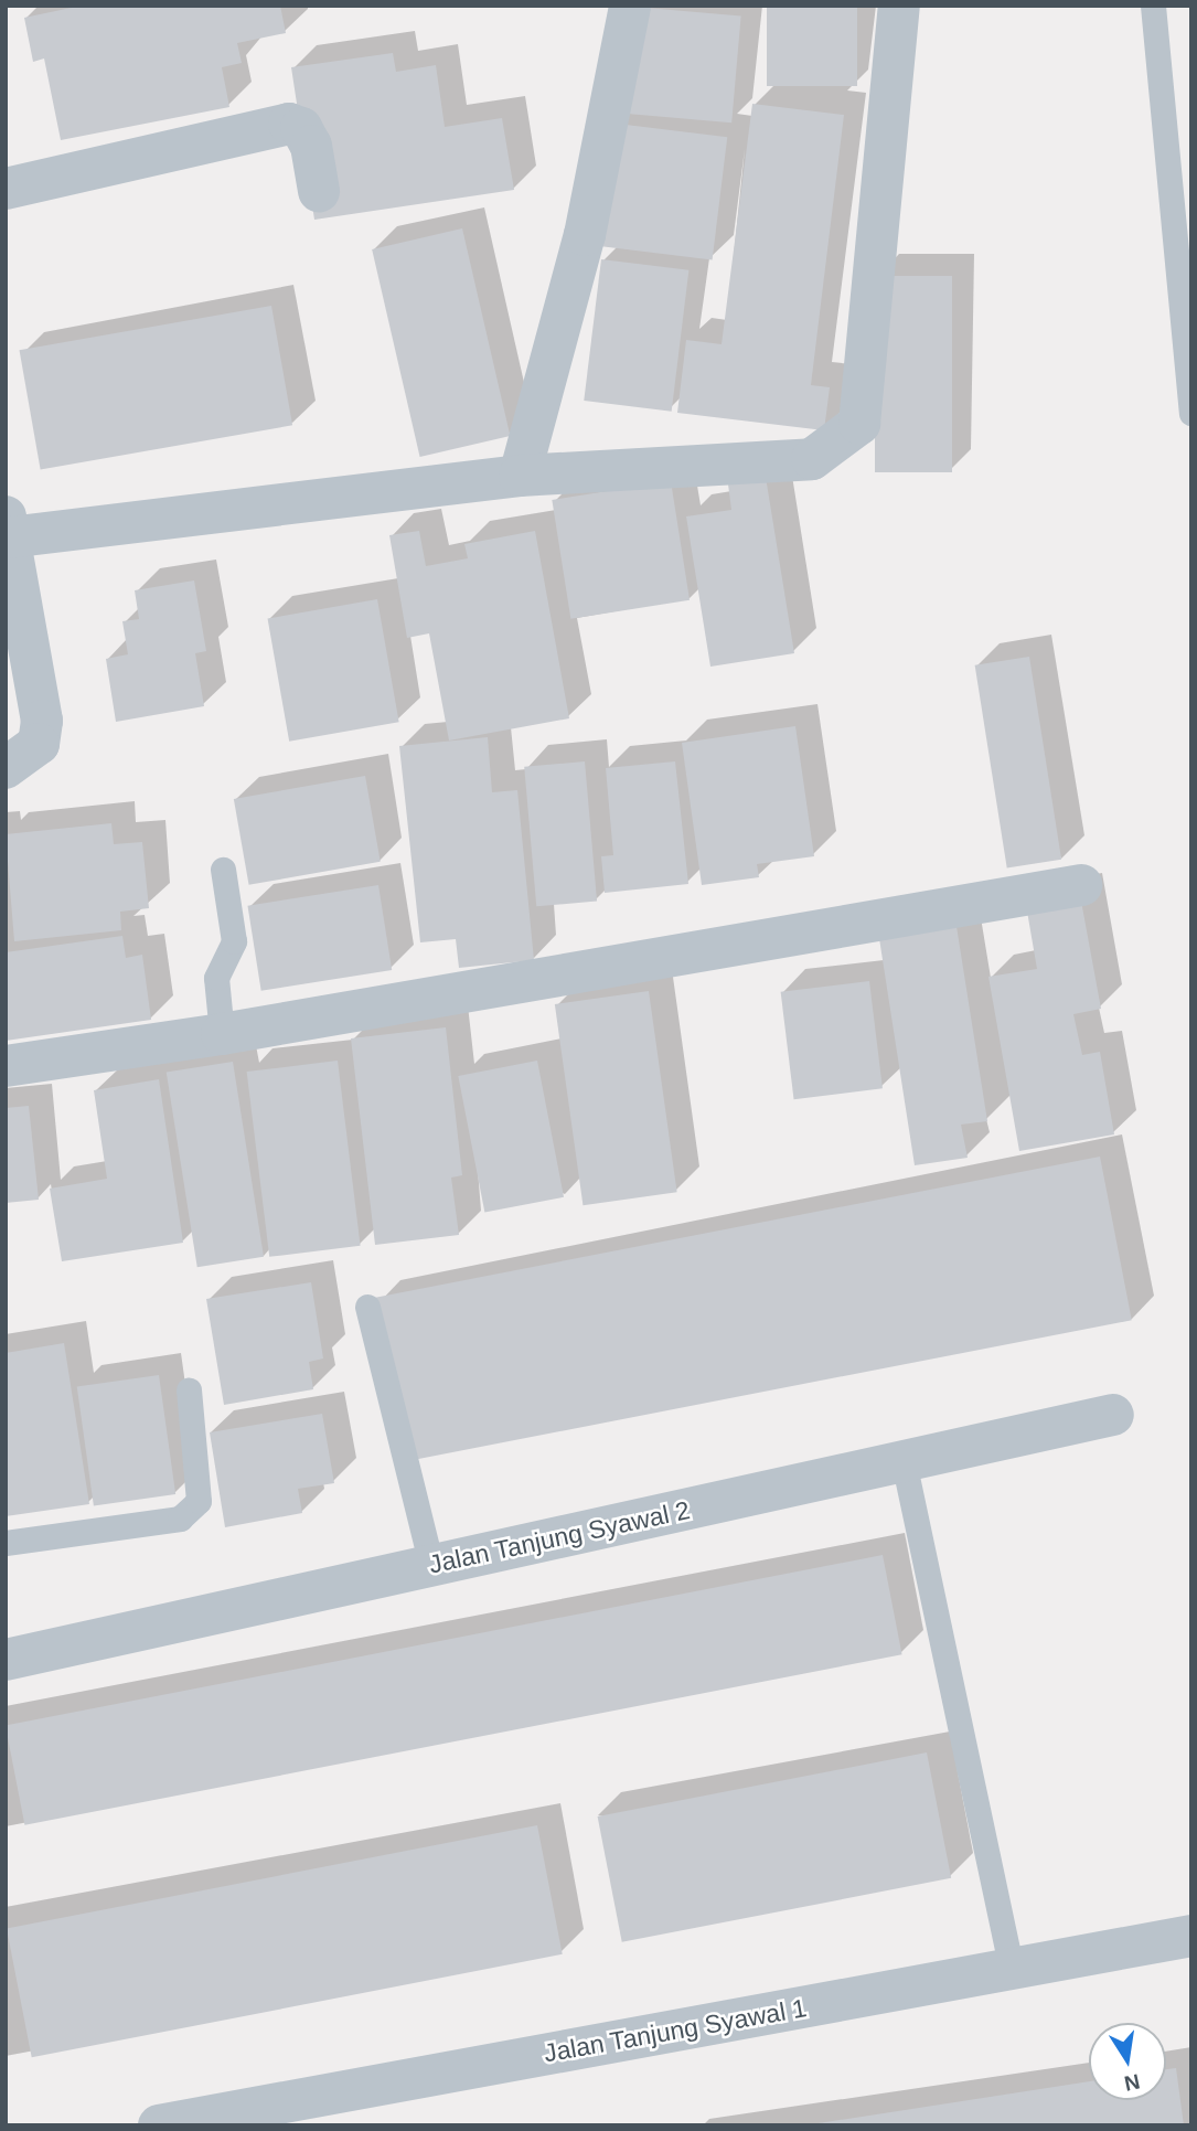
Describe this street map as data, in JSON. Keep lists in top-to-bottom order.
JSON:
{
  "streets": {
    "street": ["Jalan Tanjung Syawal 2", "Jalan Tanjung Syawal 1"]
  },
  "north": "bottom"
}
